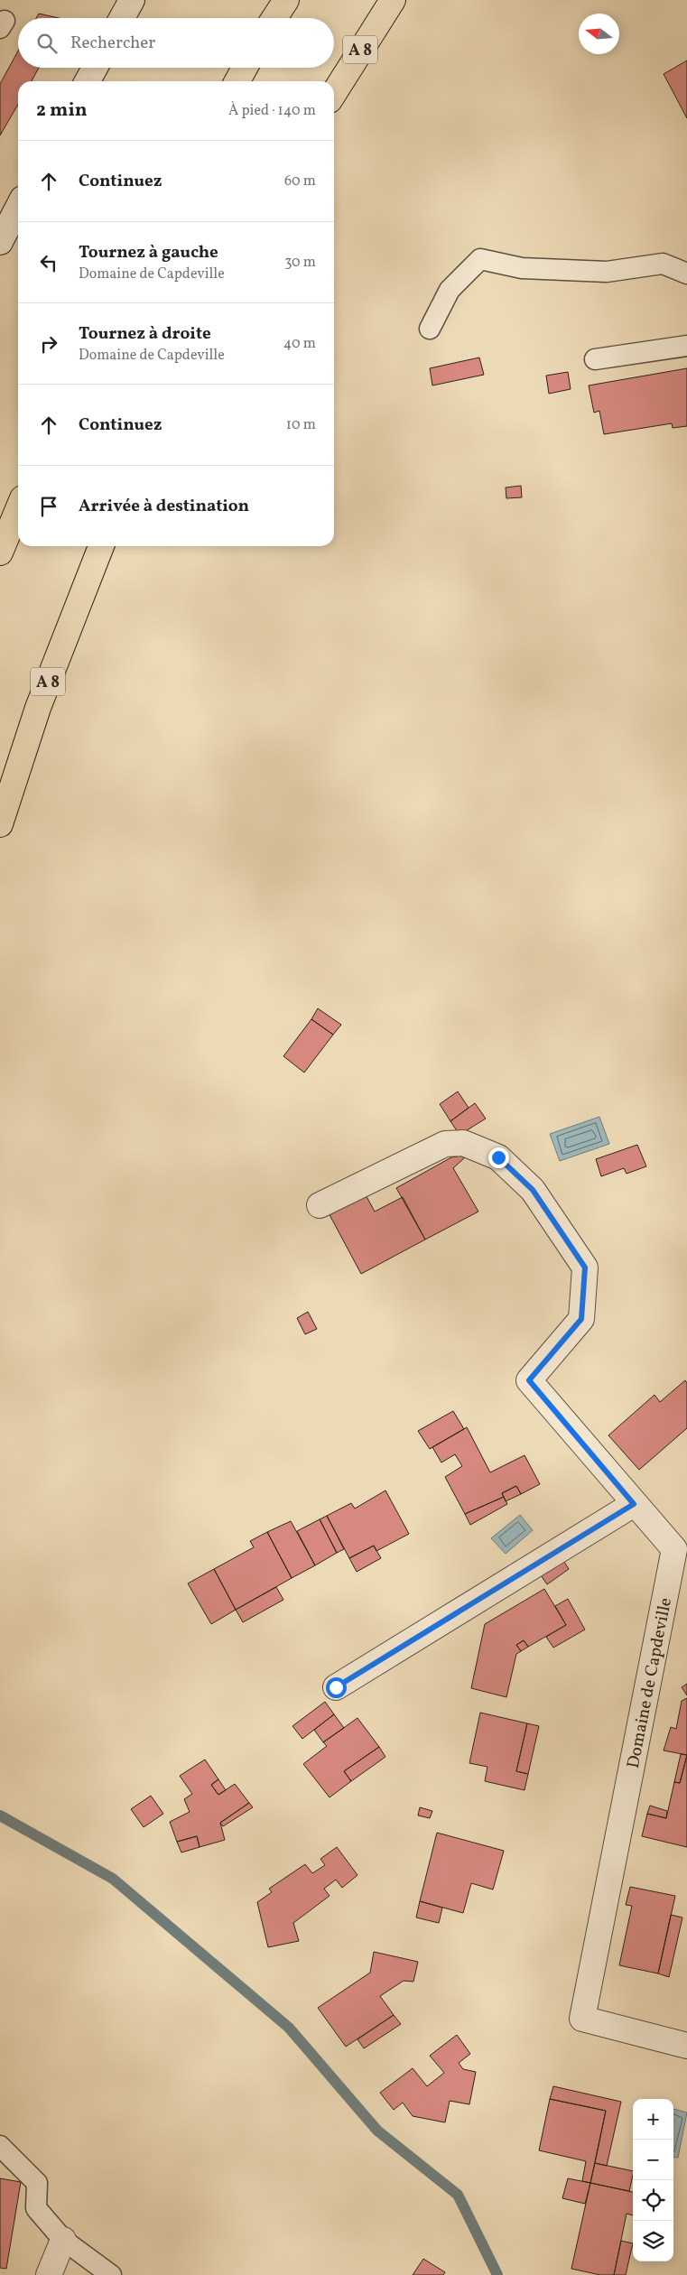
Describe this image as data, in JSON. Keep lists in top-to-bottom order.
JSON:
{
  "streets": {
    "highway": ["A 8"],
    "street": ["Domaine de Capdeville"]
  },
  "north": "left",
  "page": {
    "search": "Rechercher",
    "heading": ["2 min", "À pied · 140 m"],
    "list": [
      ["Continuez", "60 m"],
      ["Tournez à gauche", "Domaine de Capdeville", "30 m"],
      ["Tournez à droite", "Domaine de Capdeville", "40 m"],
      ["Continuez", "10 m"],
      "Arrivée à destination"
    ],
    "map_buttons": ["+", "−"]
  }
}
